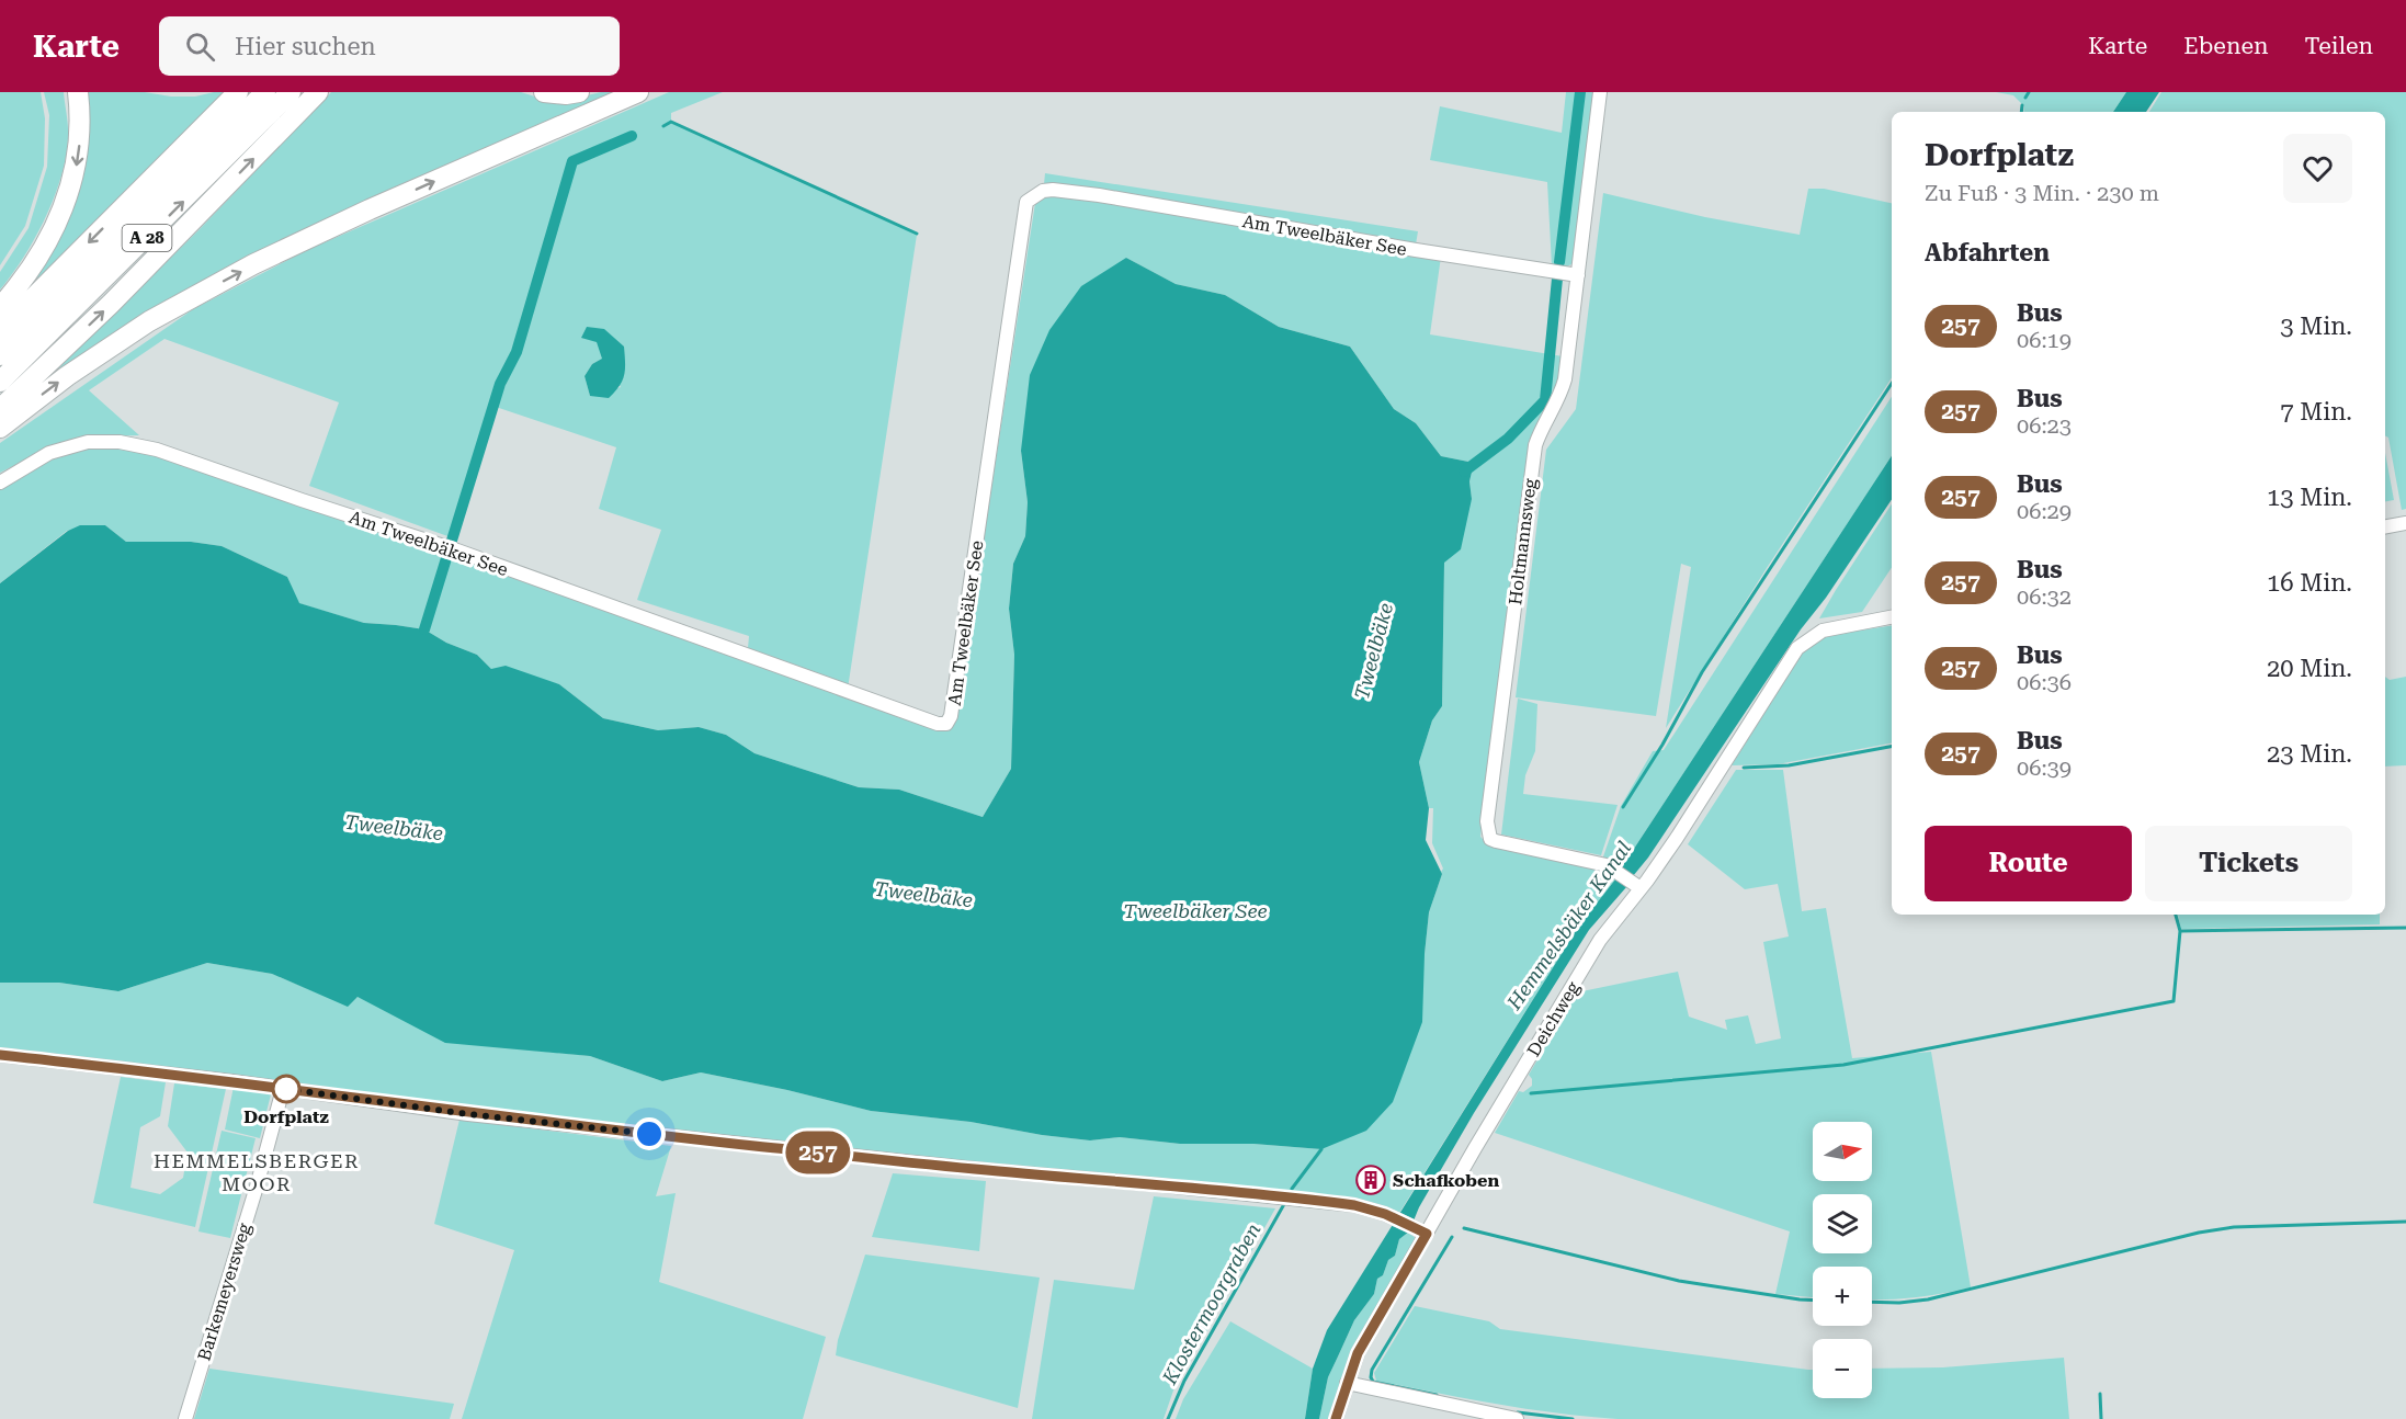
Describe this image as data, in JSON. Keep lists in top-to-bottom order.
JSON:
{
  "streets": {
    "highway": ["A 28"],
    "street": [
      "Am Tweelbäker See",
      "Holtmannsweg",
      "Deichweg",
      "Barkemeyersweg"
    ]
  },
  "crossings": [
    ["Am Tweelbäker See", "Holtmannsweg"],
    ["Holtmannsweg", "Deichweg"]
  ],
  "districts": ["HEMMELSBERGER MOOR"],
  "water": [
    "Tweelbäke",
    "Tweelbäker See",
    "Hemmelsbäker Kanal",
    "Klostermoorgraben"
  ],
  "places": {
    "other": ["Dorfplatz"],
    "building": ["Schafkoben"]
  },
  "lines": ["bus line 257"],
  "north": "right",
  "page": {
    "header": "Karte",
    "search": "Hier suchen",
    "nav": ["Karte", "Ebenen", "Teilen"],
    "on_map": "257",
    "heading": [
      ["Dorfplatz", "Zu Fuß · 3 Min. · 230 m"],
      "Abfahrten"
    ],
    "list": [
      {
        "mark": "257",
        "name": "Bus",
        "note": "06:19",
        "value": "3 Min."
      },
      {
        "mark": "257",
        "name": "Bus",
        "note": "06:23",
        "value": "7 Min."
      },
      {
        "mark": "257",
        "name": "Bus",
        "note": "06:29",
        "value": "13 Min."
      },
      {
        "mark": "257",
        "name": "Bus",
        "note": "06:32",
        "value": "16 Min."
      },
      {
        "mark": "257",
        "name": "Bus",
        "note": "06:36",
        "value": "20 Min."
      },
      {
        "mark": "257",
        "name": "Bus",
        "note": "06:39",
        "value": "23 Min."
      }
    ],
    "buttons": ["Route", "Tickets"],
    "map_buttons": ["+", "−"]
  }
}
